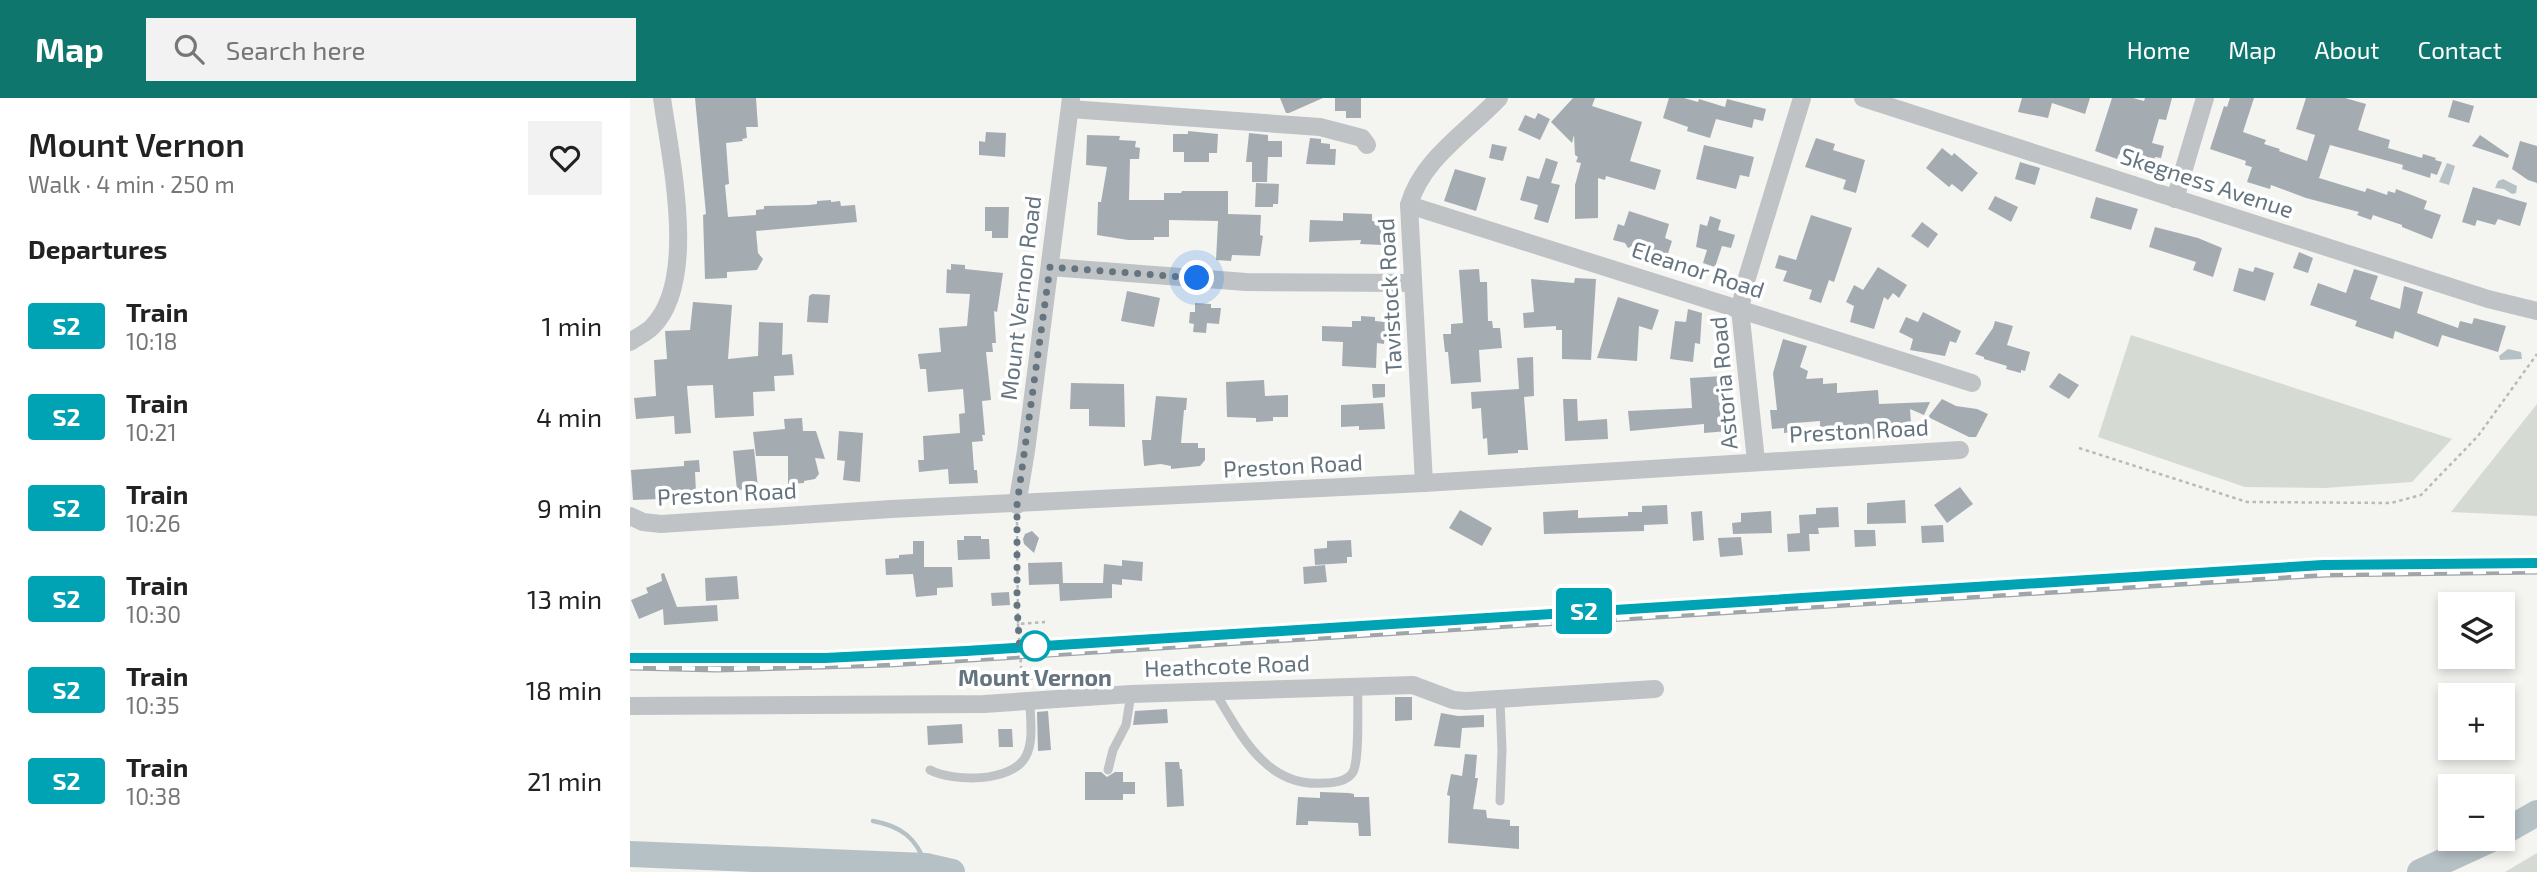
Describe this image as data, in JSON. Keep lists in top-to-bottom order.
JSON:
{
  "streets": {
    "street": [
      "Skegness Avenue",
      "Eleanor Road",
      "Tavistock Road",
      "Mount Vernon Road",
      "Astoria Road",
      "Preston Road",
      "Heathcote Road"
    ]
  },
  "crossings": [
    ["Eleanor Road", "Tavistock Road"],
    ["Eleanor Road", "Astoria Road"],
    ["Tavistock Road", "Preston Road"],
    ["Mount Vernon Road", "Preston Road"],
    ["Astoria Road", "Preston Road"]
  ],
  "places": ["Mount Vernon"],
  "page": {
    "header": "Map",
    "search": "Search here",
    "nav": [
      "Home",
      "Map",
      "About",
      "Contact"
    ],
    "heading": [
      ["Mount Vernon", "Walk · 4 min · 250 m"],
      "Departures"
    ],
    "on_map": "S2",
    "list": [
      {
        "mark": "S2",
        "name": "Train",
        "note": "10:18",
        "value": "1 min"
      },
      {
        "mark": "S2",
        "name": "Train",
        "note": "10:21",
        "value": "4 min"
      },
      {
        "mark": "S2",
        "name": "Train",
        "note": "10:26",
        "value": "9 min"
      },
      {
        "mark": "S2",
        "name": "Train",
        "note": "10:30",
        "value": "13 min"
      },
      {
        "mark": "S2",
        "name": "Train",
        "note": "10:35",
        "value": "18 min"
      },
      {
        "mark": "S2",
        "name": "Train",
        "note": "10:38",
        "value": "21 min"
      }
    ],
    "map_buttons": ["+", "−"]
  }
}
